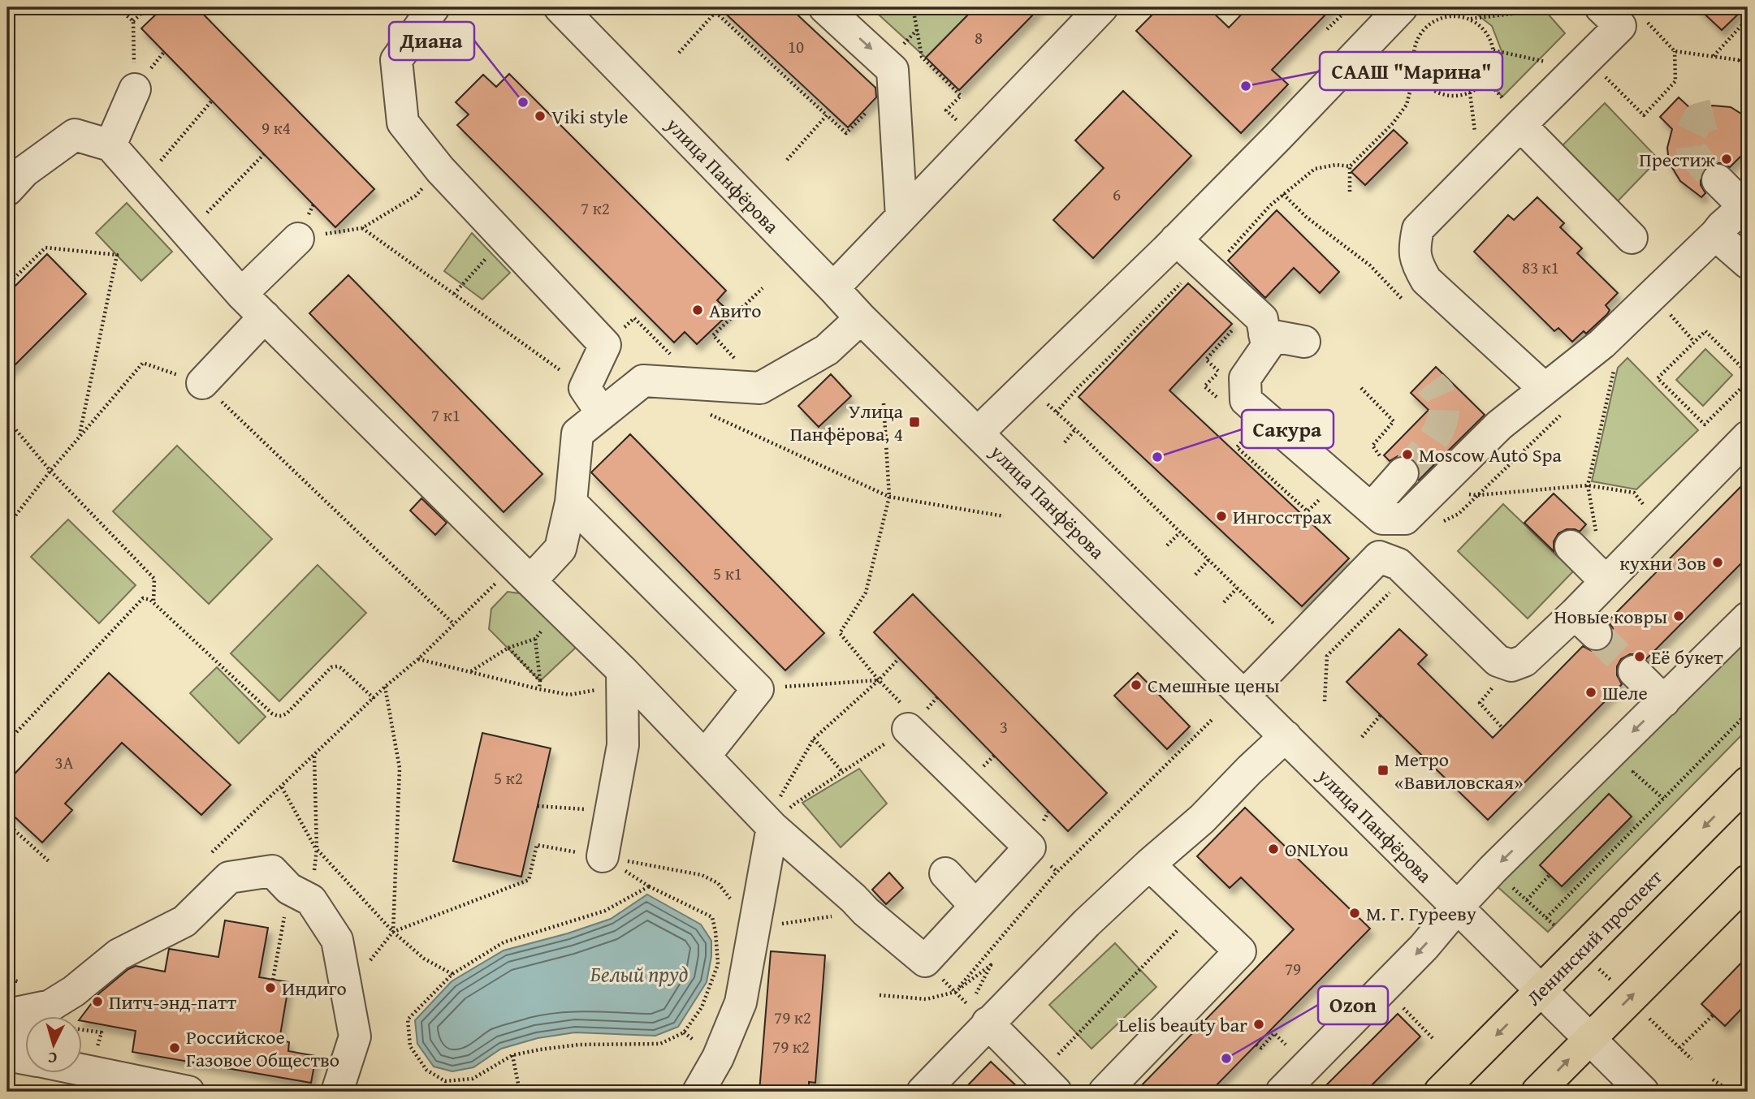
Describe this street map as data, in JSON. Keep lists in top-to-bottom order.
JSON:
{
  "streets": {
    "main road": ["Ленинский проспект"],
    "street": ["улица Панфёрова"]
  },
  "crossings": [
    ["улица Панфёрова", "Ленинский проспект"]
  ],
  "water": ["Белый пруд"],
  "places": {
    "other": [
      "СААШ \"Марина\"",
      "Диана",
      "Viki style",
      "Престиж",
      "Авито",
      "Moscow Auto Spa",
      "Сакура",
      "Ингосстрах",
      "кухни Зов",
      "Новые ковры",
      "Её букет",
      "Смешные цены",
      "Шеле",
      "ONLYou",
      "М. Г. Гурееву",
      "Индиго",
      "Питч-энд-патт",
      "Lelis beauty bar",
      "Российское Газовое Общество",
      "Ozon"
    ],
    "transit": ["Улица Панфёрова, 4", "Метро «Вавиловская»"]
  },
  "house_numbers": [
    "8",
    "10",
    "9 к4",
    "6",
    "7 к2",
    "83 к1",
    "7 к1",
    "5 к1",
    "3",
    "3А",
    "5 к2",
    "79",
    "79 к2",
    "79 к2"
  ],
  "north": "bottom"
}
